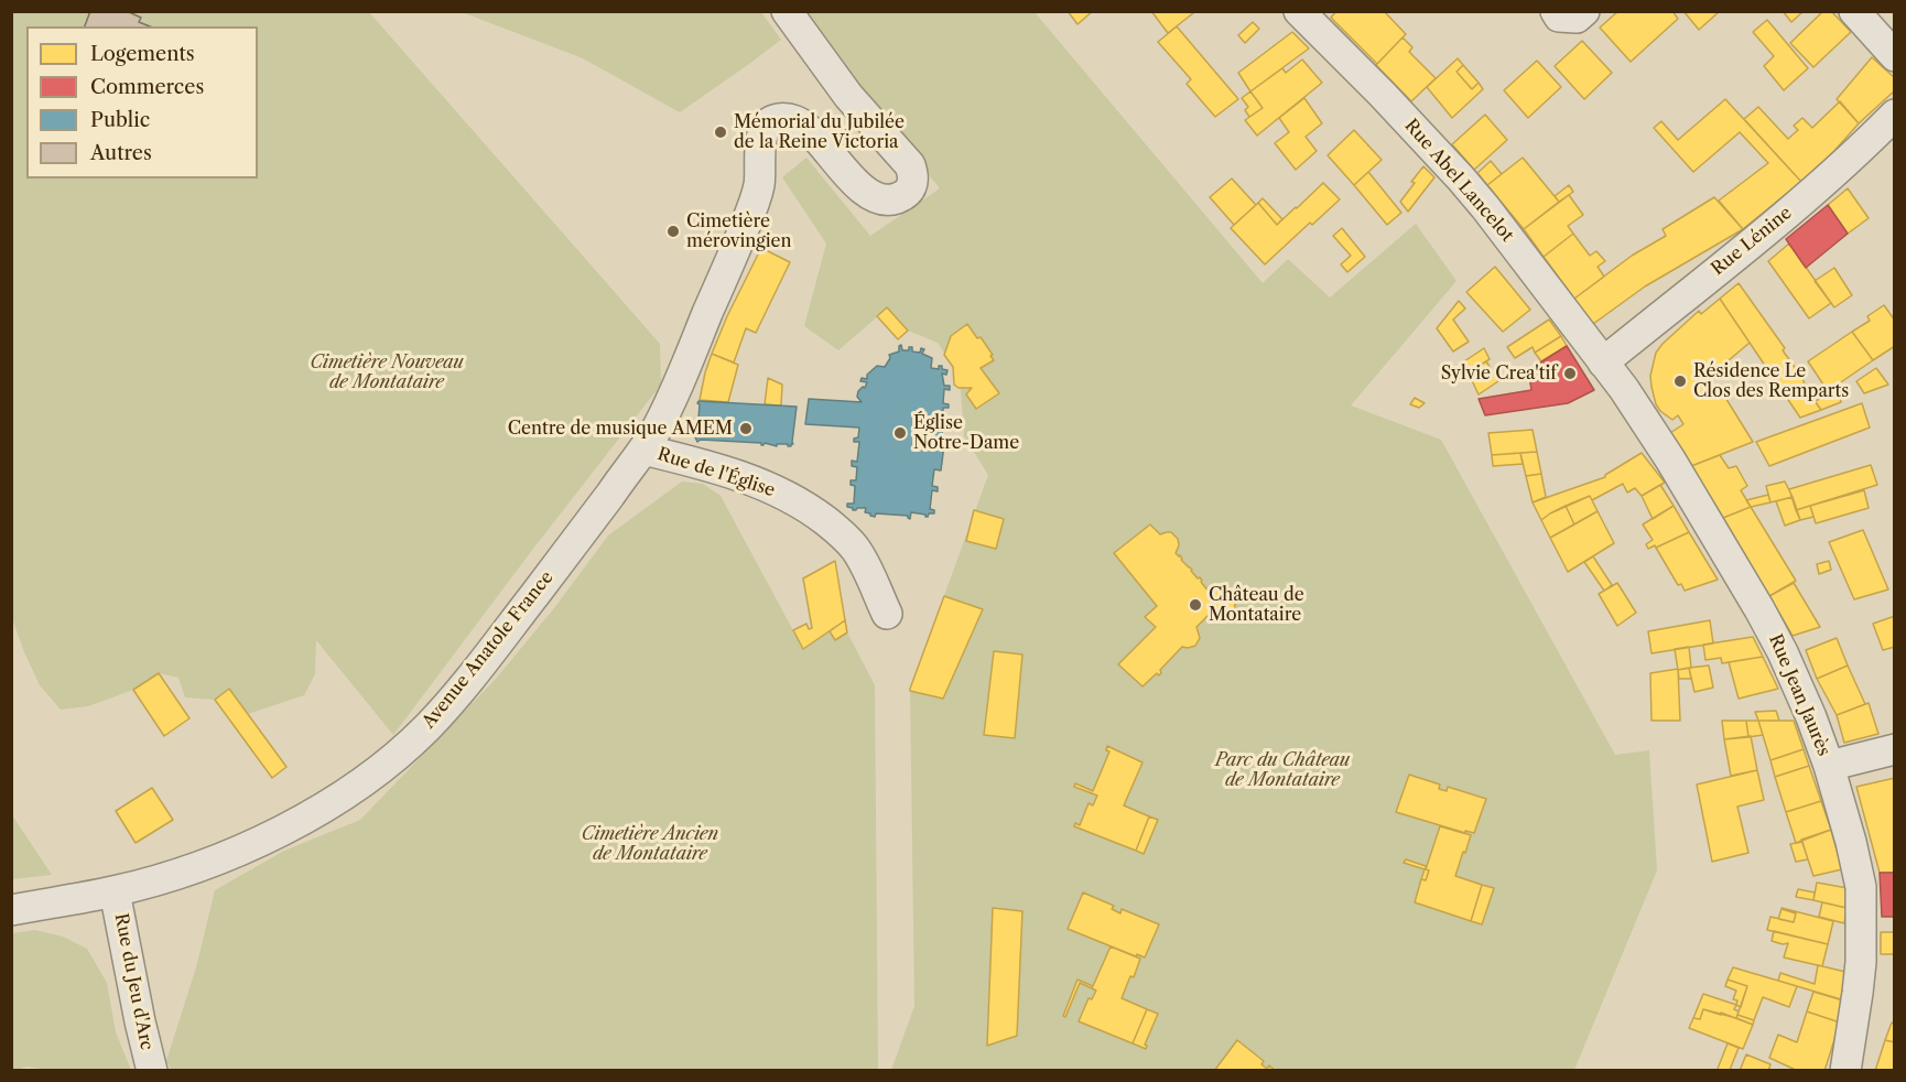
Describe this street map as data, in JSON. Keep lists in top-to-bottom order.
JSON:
{
  "streets": {
    "street": [
      "Rue Abel Lancelot",
      "Rue Lénine",
      "Rue de l'Église",
      "Avenue Anatole France",
      "Rue Jean Jaurès",
      "Rue du Jeu d'Arc"
    ]
  },
  "crossings": [
    ["Rue Abel Lancelot", "Rue Lénine"],
    ["Rue Abel Lancelot", "Rue Jean Jaurès"],
    ["Rue Lénine", "Rue Jean Jaurès"],
    ["Rue de l'Église", "Avenue Anatole France"],
    ["Avenue Anatole France", "Rue du Jeu d'Arc"]
  ],
  "parks": ["Cimetière Nouveau de Montataire", "Parc du Château de Montataire", "Cimetière Ancien de Montataire"],
  "places": [
    "Mémorial du Jubilée de la Reine Victoria",
    "Cimetière mérovingien",
    "Sylvie Crea'tif",
    "Résidence Le Clos des Remparts",
    "Centre de musique AMEM",
    "Église Notre-Dame",
    "Château de Montataire"
  ],
  "legend": [
    "Logements",
    "Commerces",
    "Public",
    "Autres"
  ]
}
